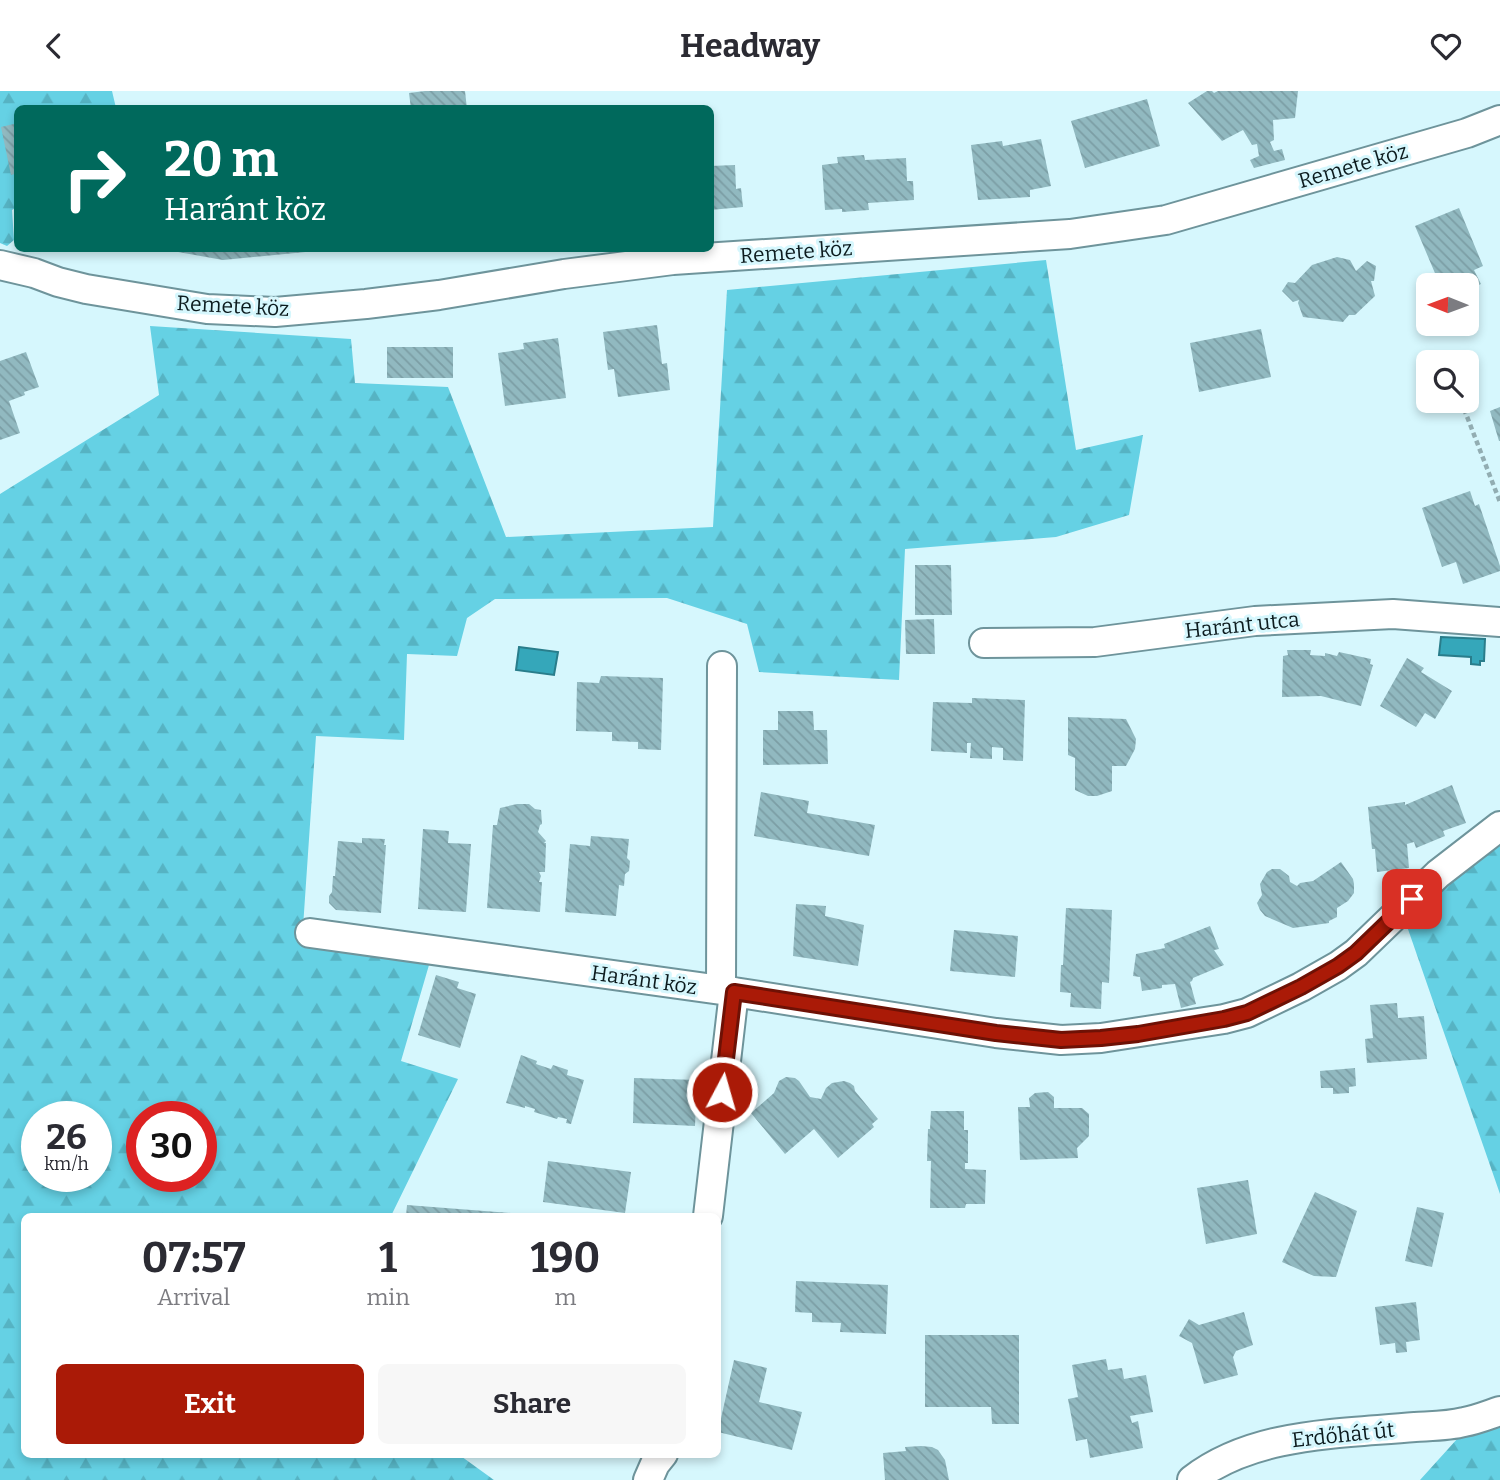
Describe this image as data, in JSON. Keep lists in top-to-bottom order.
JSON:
{
  "streets": {
    "street": [
      "Remete köz",
      "Haránt utca",
      "Haránt köz",
      "Erdőhát út"
    ]
  },
  "north": "left",
  "page": {
    "header": "Headway",
    "turn": ["20 m", "Haránt köz"],
    "speed": "26 km/h",
    "limit": "30",
    "eta": [
      "07:57",
      "Arrival",
      "1",
      "min",
      "190",
      "m"
    ],
    "buttons": ["Exit", "Share"]
  }
}
